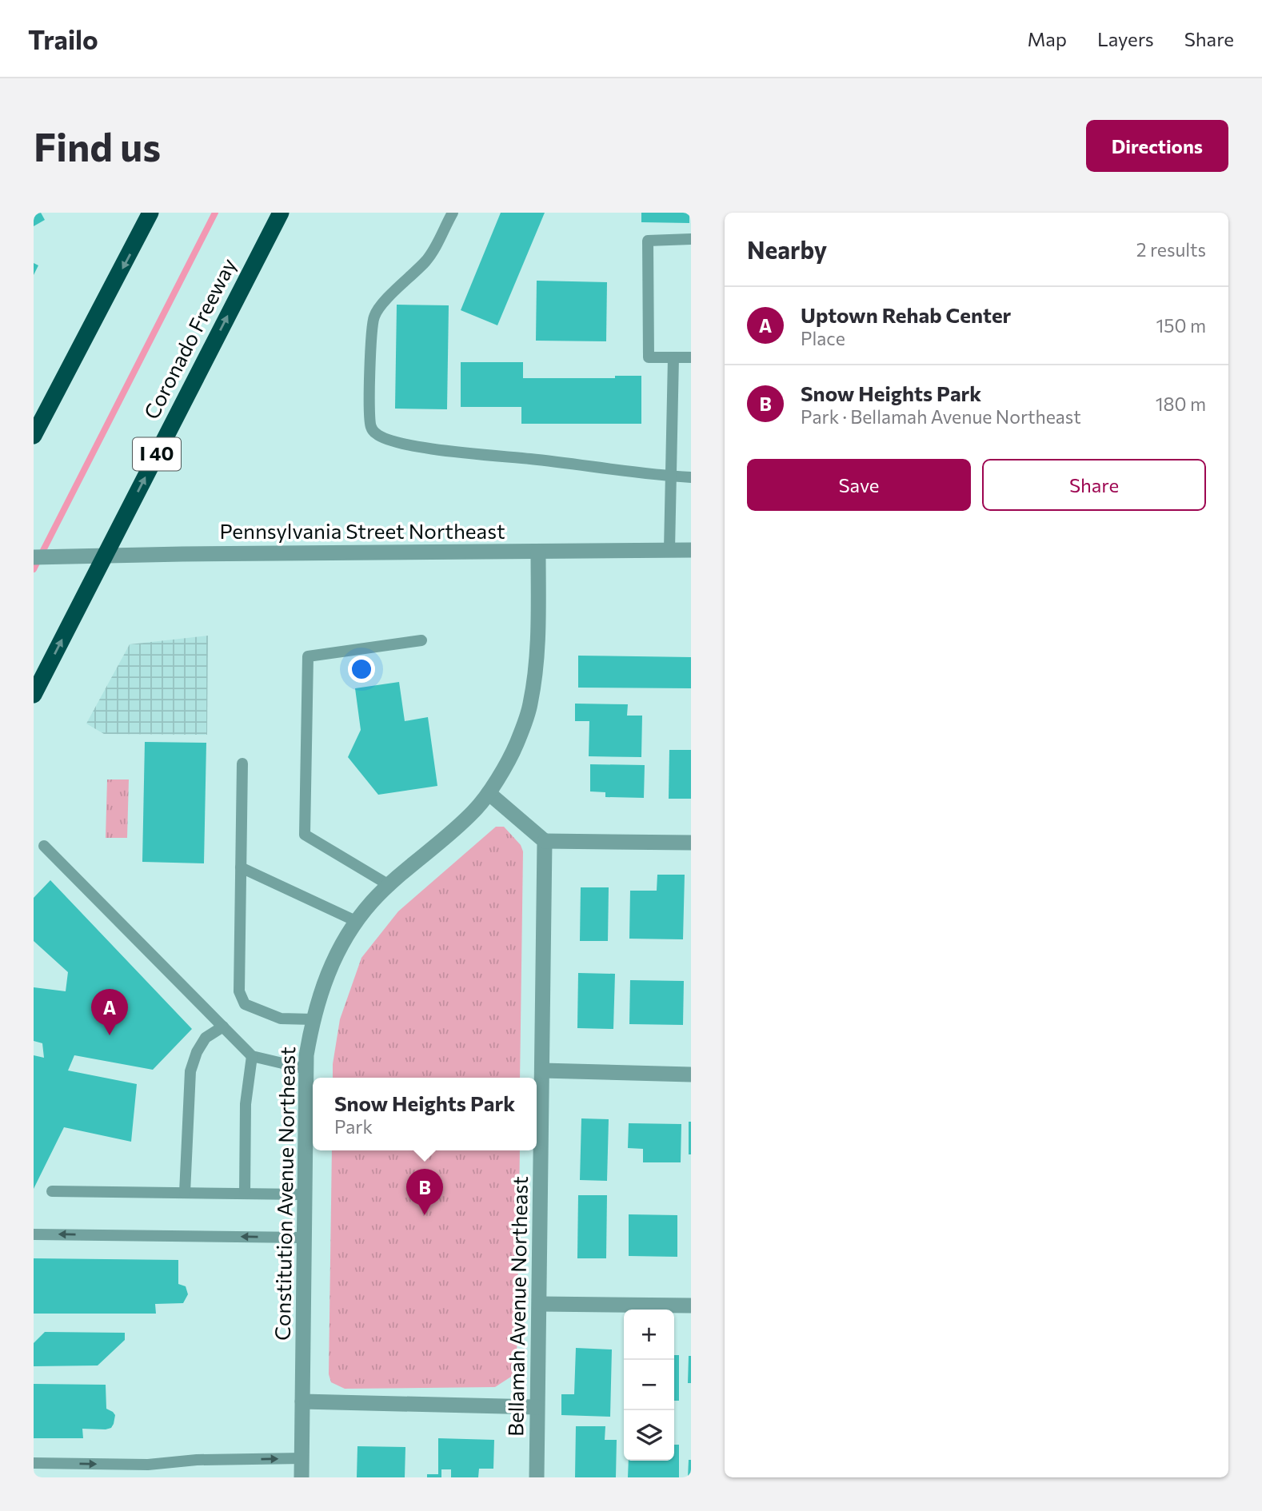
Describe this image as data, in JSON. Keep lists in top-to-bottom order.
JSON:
{
  "streets": {
    "highway": ["Coronado Freeway", "I 40"],
    "street": ["Pennsylvania Street Northeast", "Constitution Avenue Northeast", "Bellamah Avenue Northeast"]
  },
  "crossings": [
    ["Pennsylvania Street Northeast", "Constitution Avenue Northeast"]
  ],
  "page": {
    "header": "Trailo",
    "nav": ["Map", "Layers", "Share"],
    "buttons": [
      "Directions",
      ["Save", "Share"]
    ],
    "title": "Find us",
    "heading": ["Nearby", "2 results"],
    "list": [
      {
        "mark": "A",
        "name": "Uptown Rehab Center",
        "note": "Place",
        "value": "150 m"
      },
      {
        "mark": "B",
        "name": "Snow Heights Park",
        "note": "Park · Bellamah Avenue Northeast",
        "value": "180 m"
      }
    ],
    "pins": ["A", "B"],
    "popup": ["Snow Heights Park", "Park"],
    "map_buttons": ["+", "−"]
  }
}
